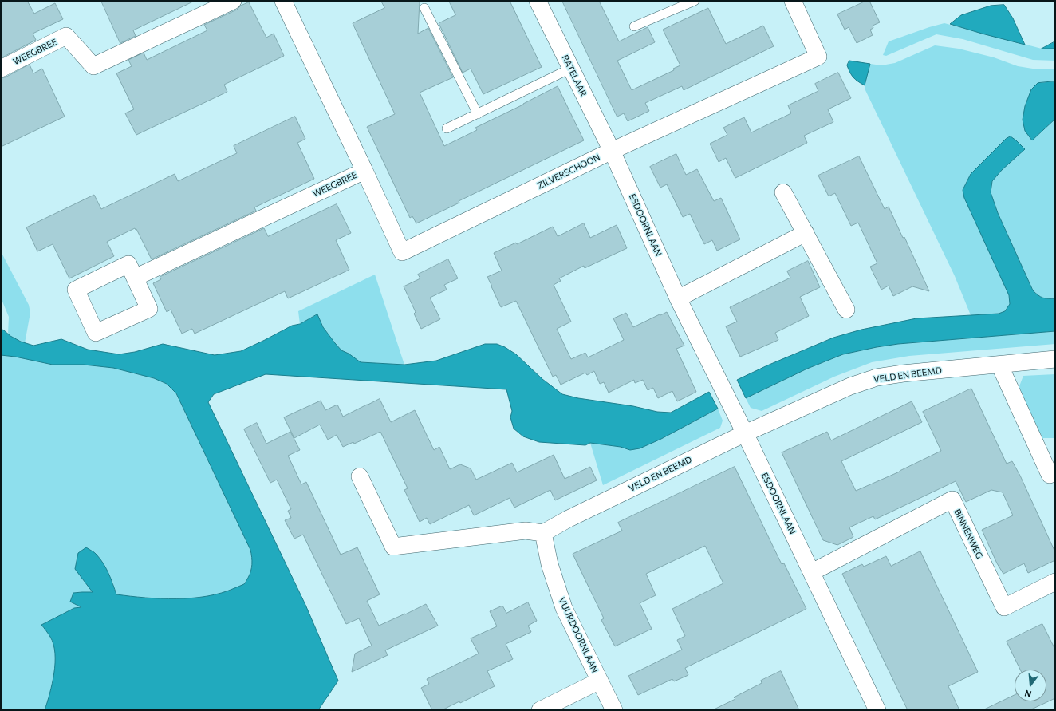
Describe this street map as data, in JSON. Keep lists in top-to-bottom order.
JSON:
{
  "streets": {
    "street": [
      "WEEGBREE",
      "RATELAAR",
      "ZILVERSCHOON",
      "ESDOORNLAAN",
      "VELD EN BEEMD",
      "BINNENWEG",
      "VUURDOORNLAAN"
    ]
  },
  "crossings": [
    ["WEEGBREE", "ZILVERSCHOON"],
    ["RATELAAR", "ZILVERSCHOON"],
    ["RATELAAR", "ESDOORNLAAN"],
    ["ZILVERSCHOON", "ESDOORNLAAN"],
    ["ESDOORNLAAN", "VELD EN BEEMD"],
    ["ESDOORNLAAN", "BINNENWEG"],
    ["VELD EN BEEMD", "VUURDOORNLAAN"]
  ],
  "north": "bottom"
}
